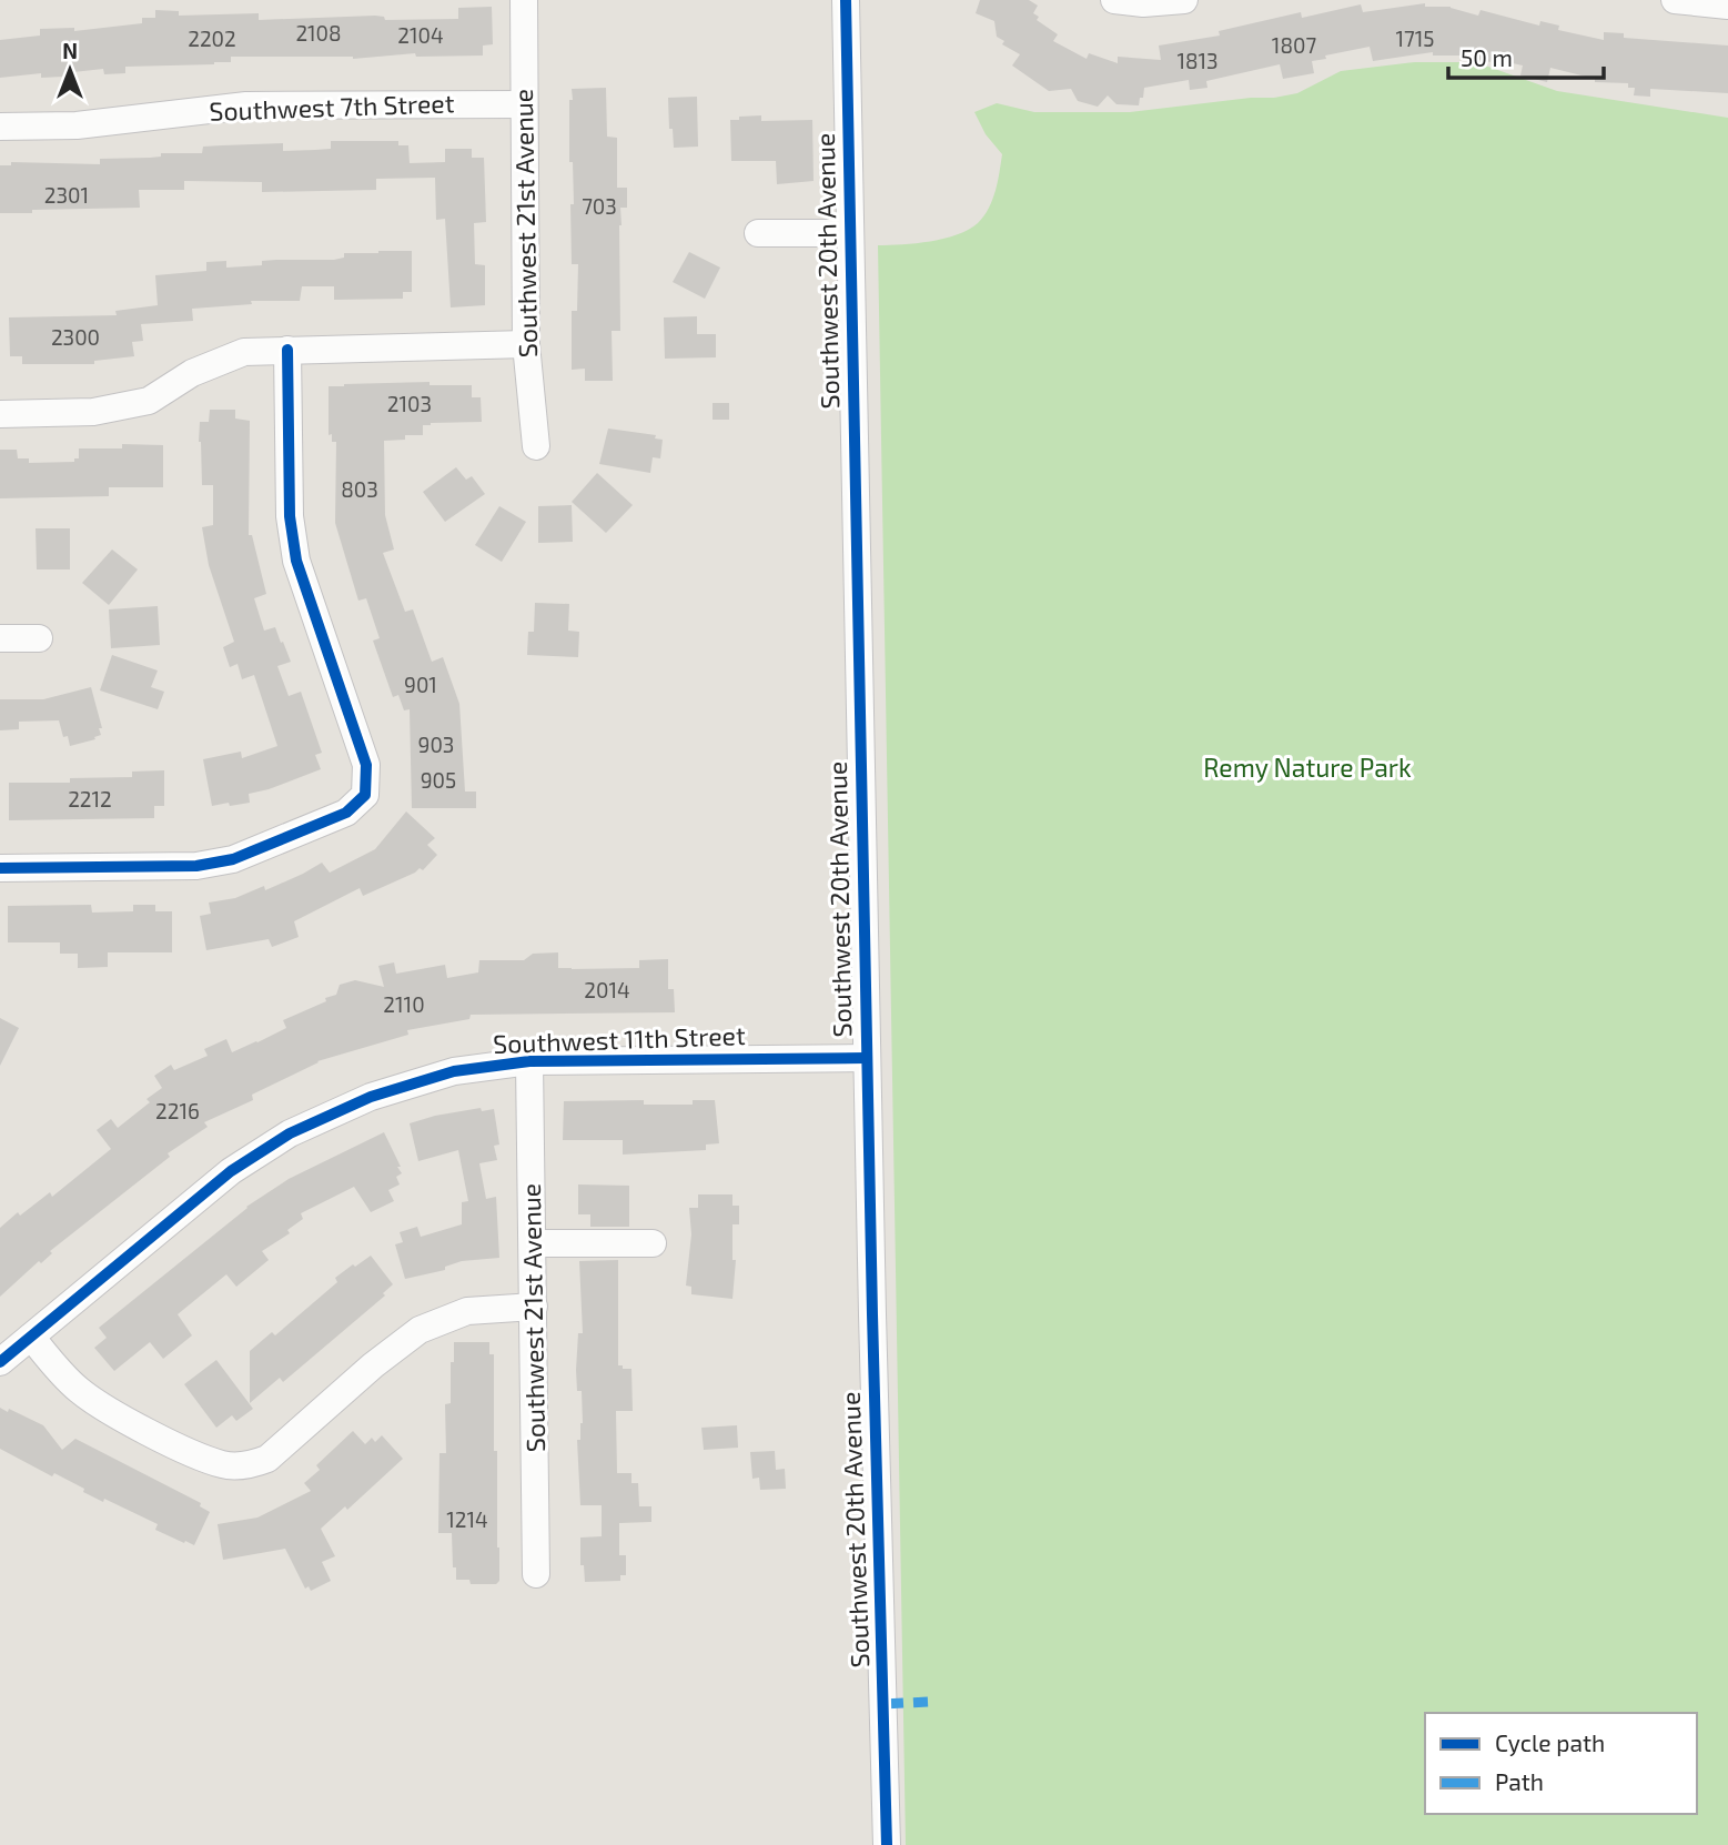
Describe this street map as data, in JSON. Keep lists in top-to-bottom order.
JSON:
{
  "streets": {
    "street": [
      "Southwest 7th Street",
      "Southwest 21st Avenue",
      "Southwest 20th Avenue",
      "Southwest 11th Street"
    ]
  },
  "crossings": [
    ["Southwest 7th Street", "Southwest 21st Avenue"],
    ["Southwest 21st Avenue", "Southwest 11th Street"],
    ["Southwest 20th Avenue", "Southwest 11th Street"]
  ],
  "parks": ["Remy Nature Park"],
  "house_numbers": [
    "2108",
    "2104",
    "2202",
    "1715",
    "1807",
    "1813",
    "2301",
    "703",
    "2300",
    "2103",
    "803",
    "901",
    "903",
    "905",
    "2212",
    "2014",
    "2110",
    "2216",
    "1214"
  ],
  "legend": ["Cycle path", "Path"],
  "scale_bar": "50 m",
  "north": "top"
}
